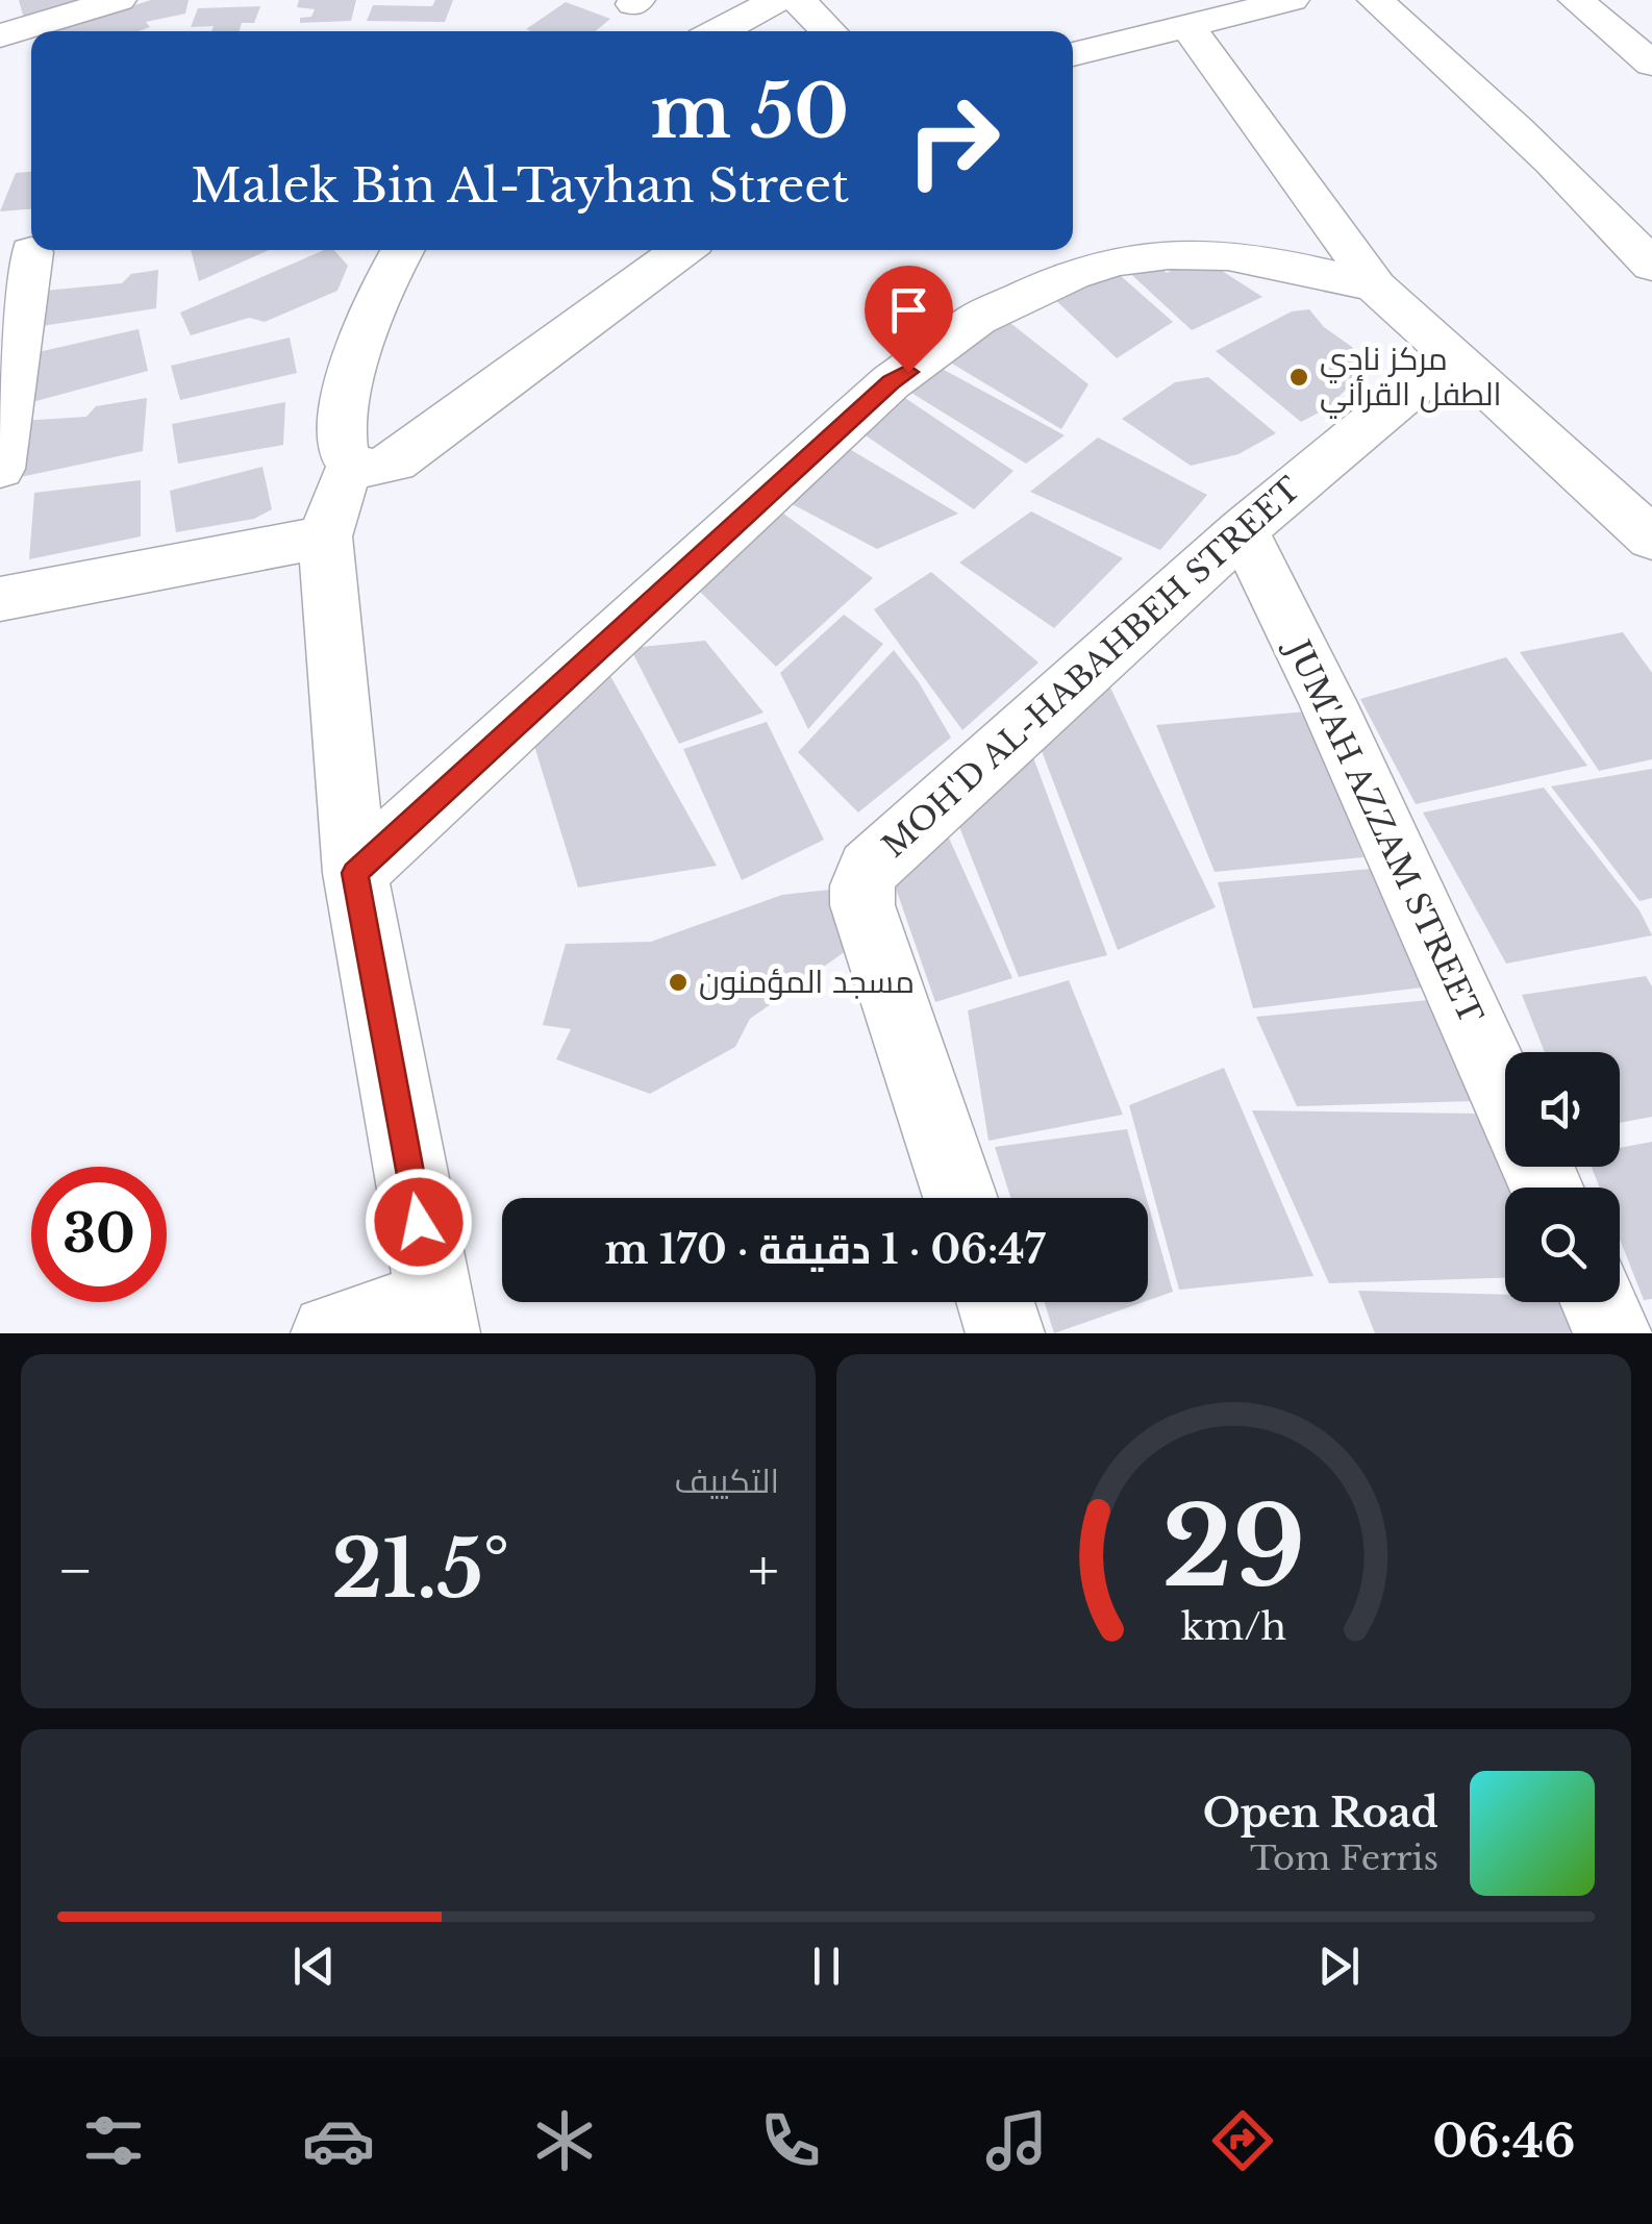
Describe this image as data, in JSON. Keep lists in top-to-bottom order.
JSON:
{
  "streets": {
    "street": ["MOH'D AL-HABAHBEH STREET", "JUM'AH AZZAM STREET"]
  },
  "crossings": [
    ["MOH'D AL-HABAHBEH STREET", "JUM'AH AZZAM STREET"]
  ],
  "places": ["مركز نادي الطفل القرأني", "مسجد المؤمنون"],
  "page": {
    "turn": ["50 m", "Malek Bin Al-Tayhan Street"],
    "limit": "30",
    "trip": "06:47 · 1 دقيقة · 170 m",
    "tile": "التكييف",
    "heat": ["−", "21.5°", "+"],
    "song": ["Open Road", "Tom Ferris"],
    "tabs": "06:46",
    "gauge": ["29", "km/h"]
  }
}
